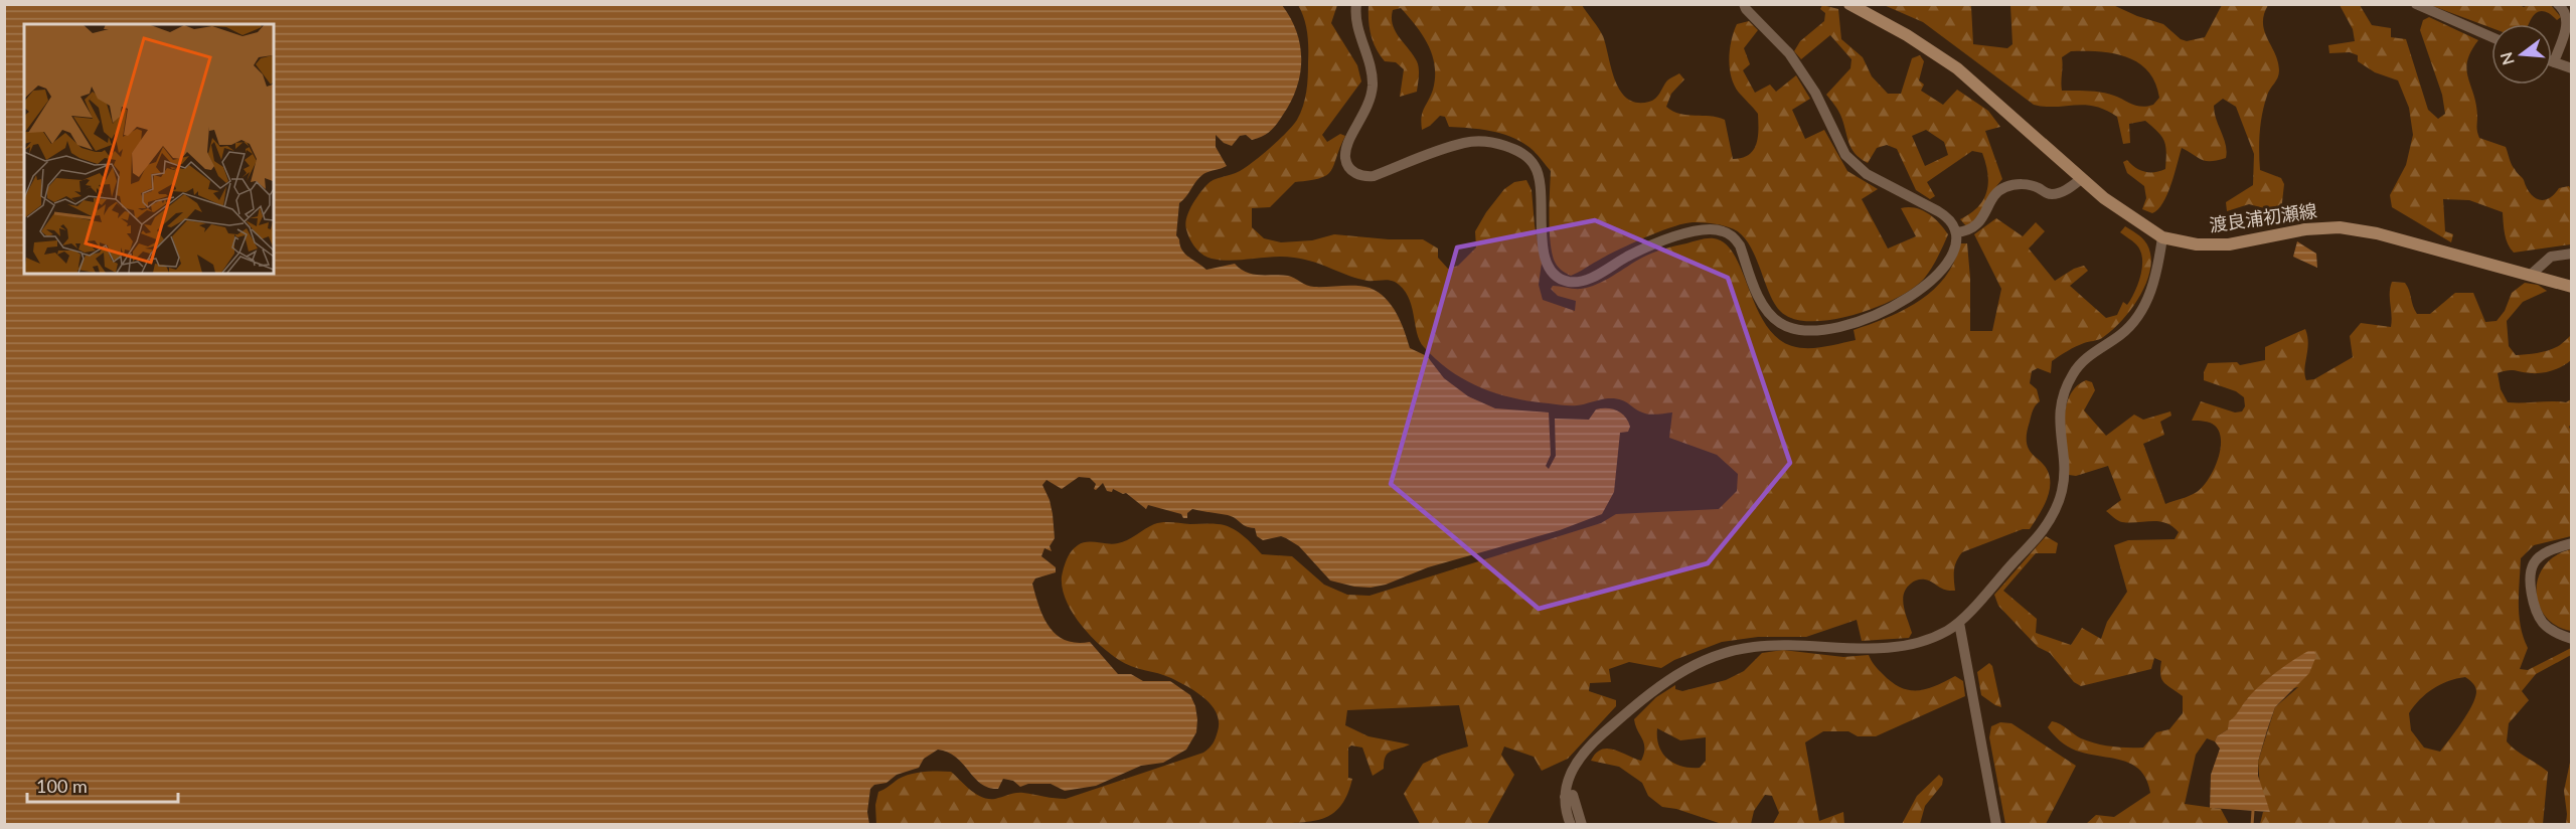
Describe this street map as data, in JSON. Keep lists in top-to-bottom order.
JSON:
{
  "streets": {
    "main road": ["渡良浦初瀬線"]
  },
  "scale_bar": "100 m",
  "north": "left"
}
